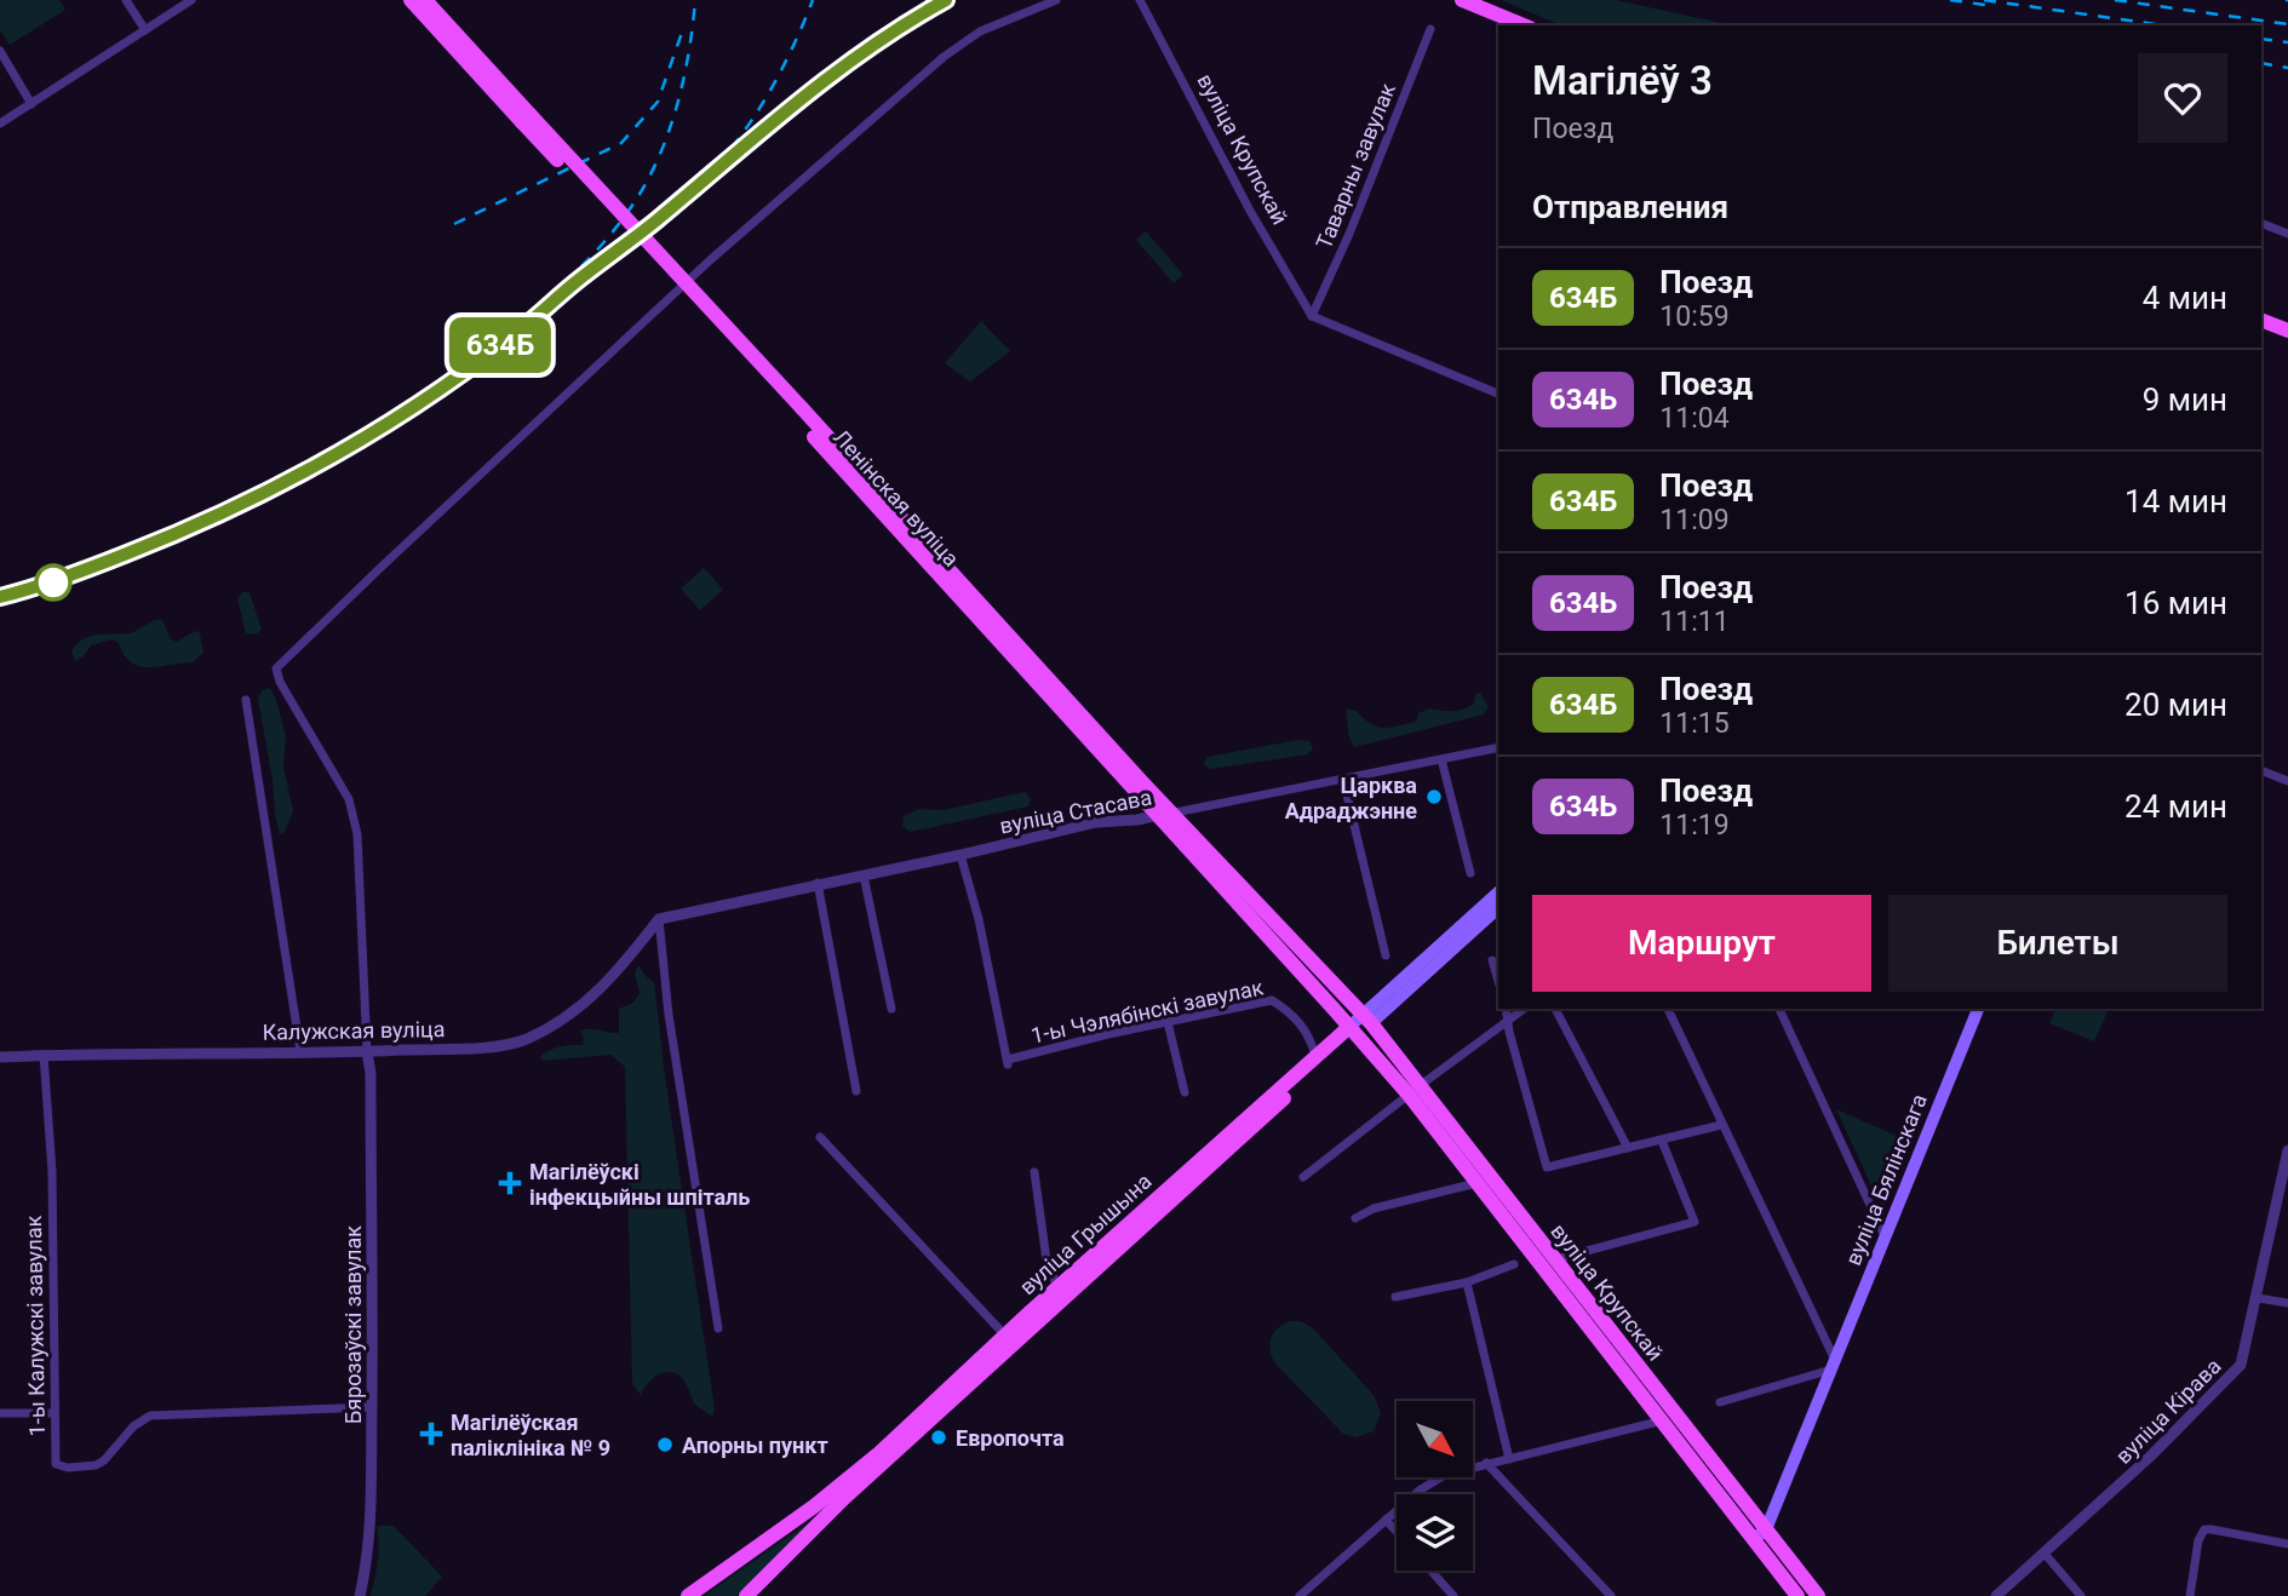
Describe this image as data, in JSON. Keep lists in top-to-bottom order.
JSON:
{
  "streets": {
    "main road": [
      "вуліца Крупскай",
      "Ленінская вуліца",
      "вуліца Бялінскага",
      "вуліца Грышына"
    ],
    "street": [
      "Таварны завулак",
      "вуліца Стасава",
      "1-ы Чэлябінскі завулак",
      "Калужская вуліца",
      "Бярозаўскі завулак",
      "1-ы Калужскі завулак",
      "вуліца Кірава"
    ]
  },
  "crossings": [
    ["вуліца Крупскай", "Таварны завулак"],
    ["вуліца Крупскай", "Ленінская вуліца"],
    ["вуліца Крупскай", "вуліца Бялінскага"],
    ["вуліца Крупскай", "вуліца Грышына"],
    ["Ленінская вуліца", "вуліца Стасава"],
    ["Ленінская вуліца", "вуліца Грышына"],
    ["вуліца Стасава", "1-ы Чэлябінскі завулак"],
    ["вуліца Стасава", "Калужская вуліца"],
    ["1-ы Чэлябінскі завулак", "вуліца Грышына"],
    ["Калужская вуліца", "Бярозаўскі завулак"],
    ["Калужская вуліца", "1-ы Калужскі завулак"],
    ["Бярозаўскі завулак", "1-ы Калужскі завулак"]
  ],
  "places": {
    "other": ["Царква Адраджэнне", "Европочта", "Апорны пункт"],
    "health": ["Магілёўскі інфекцыйны шпіталь", "Магілёўская паліклініка № 9"]
  },
  "north": "bottom right",
  "page": {
    "on_map": "634Б",
    "heading": [
      ["Магілёў 3", "Поезд"],
      "Отправления"
    ],
    "list": [
      {
        "mark": "634Б",
        "name": "Поезд",
        "note": "10:59",
        "value": "4 мин"
      },
      {
        "mark": "634Ь",
        "name": "Поезд",
        "note": "11:04",
        "value": "9 мин"
      },
      {
        "mark": "634Б",
        "name": "Поезд",
        "note": "11:09",
        "value": "14 мин"
      },
      {
        "mark": "634Ь",
        "name": "Поезд",
        "note": "11:11",
        "value": "16 мин"
      },
      {
        "mark": "634Б",
        "name": "Поезд",
        "note": "11:15",
        "value": "20 мин"
      },
      {
        "mark": "634Ь",
        "name": "Поезд",
        "note": "11:19",
        "value": "24 мин"
      }
    ],
    "buttons": ["Маршрут", "Билеты"]
  }
}
